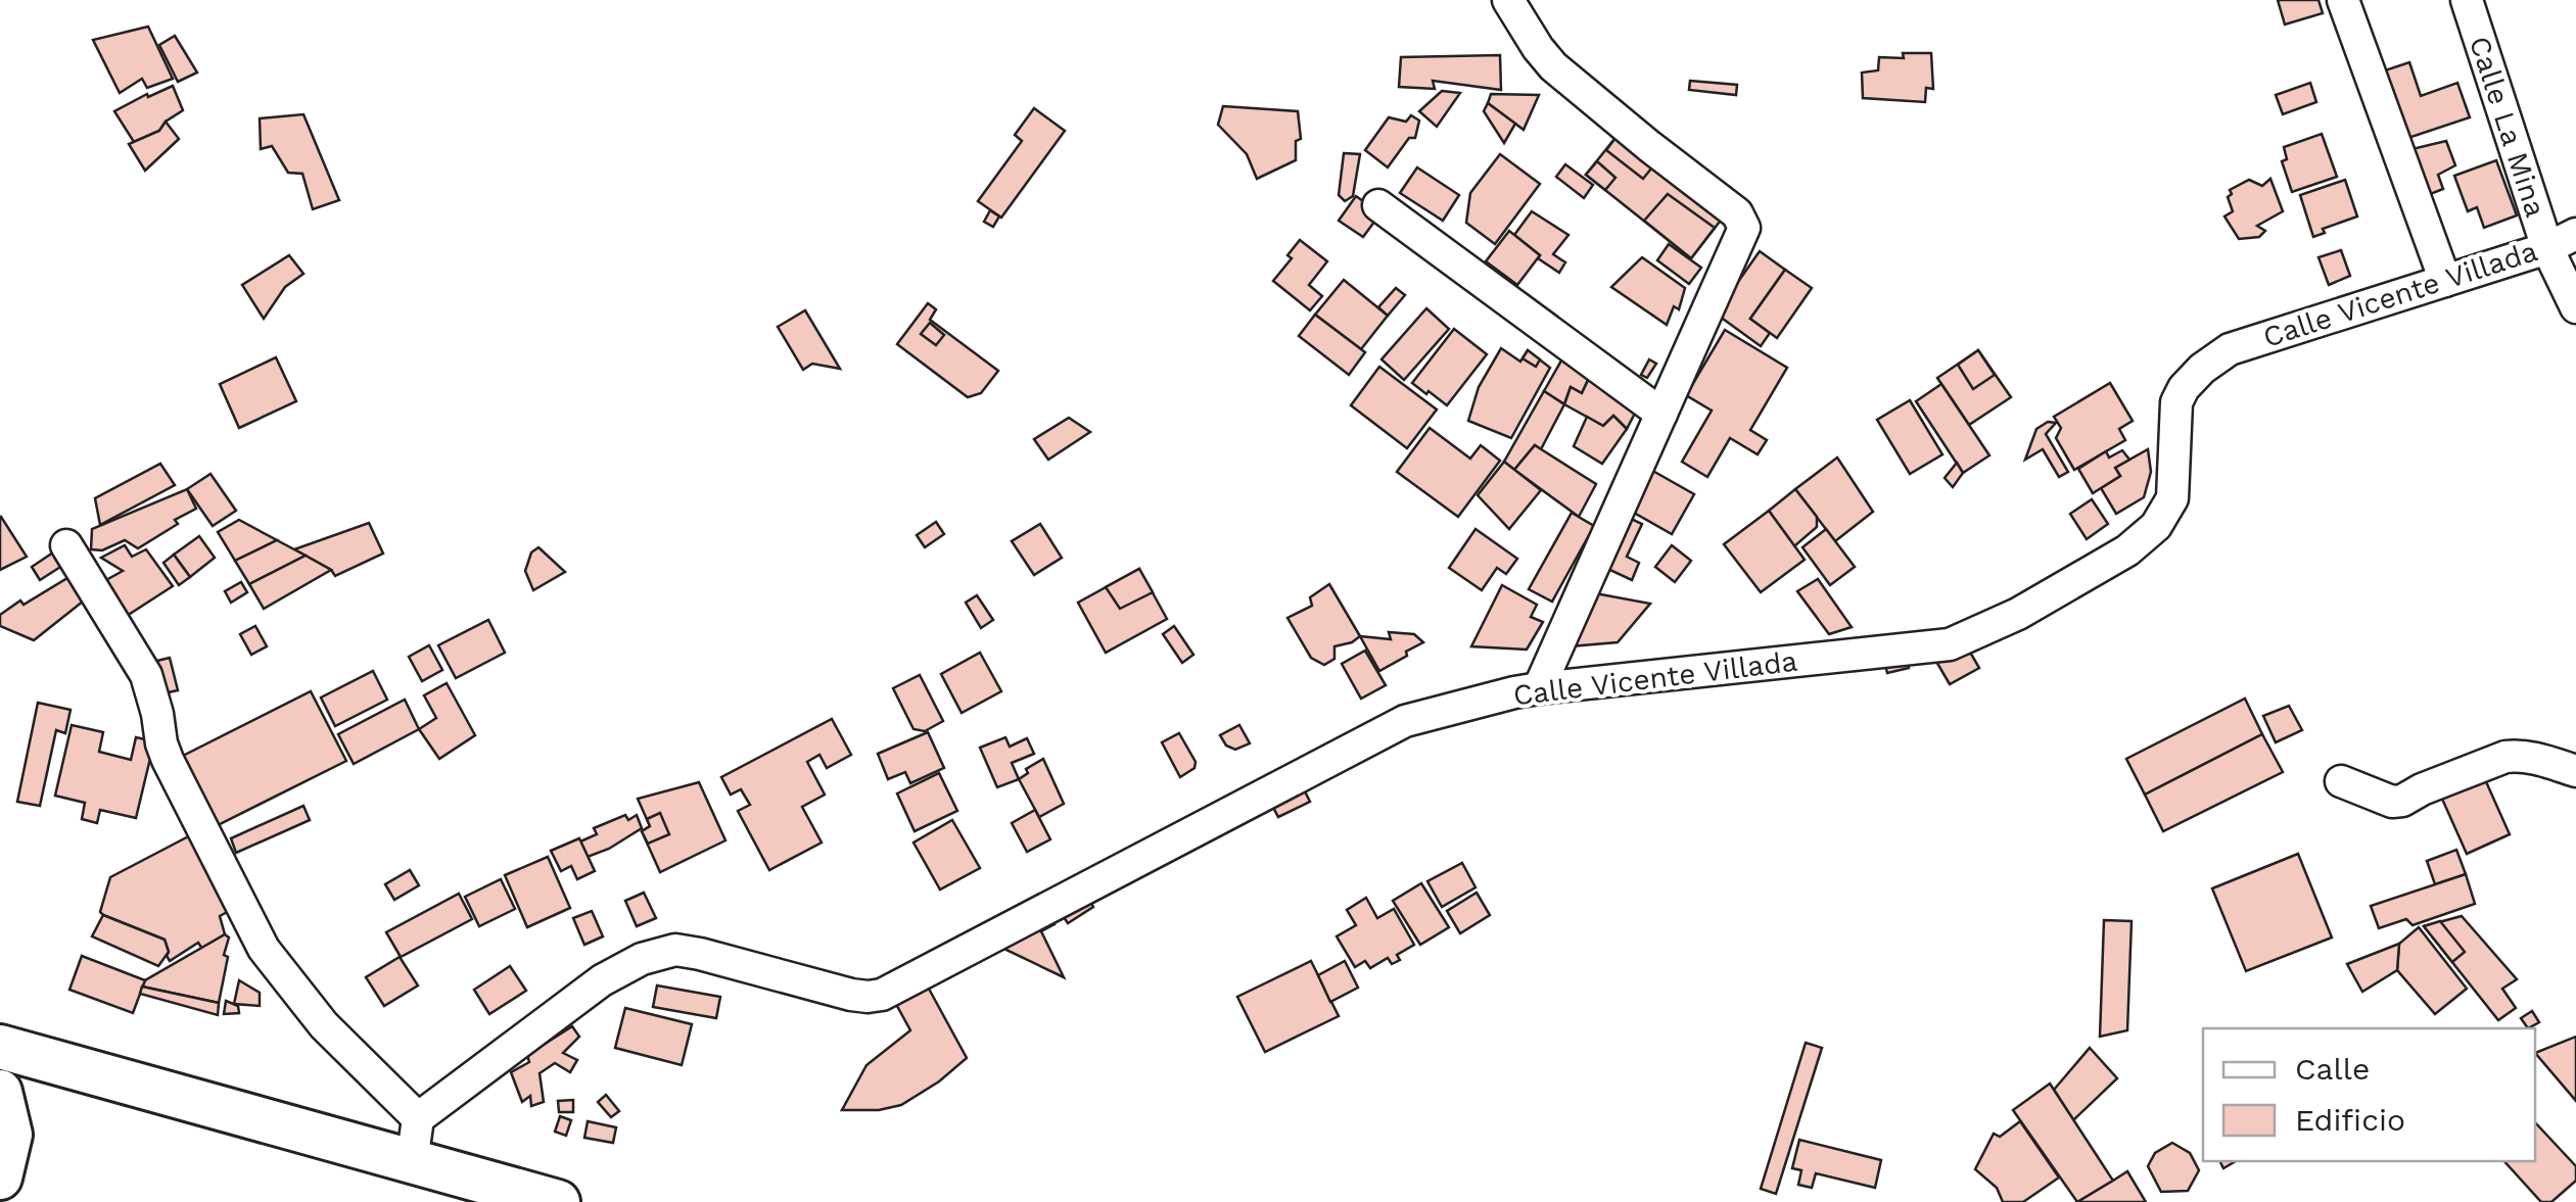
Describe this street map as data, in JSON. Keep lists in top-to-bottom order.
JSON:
{
  "streets": {
    "street": ["Calle La Mina", "Calle Vicente Villada"]
  },
  "crossings": [
    ["Calle La Mina", "Calle Vicente Villada"]
  ],
  "legend": ["Calle", "Edificio"]
}
